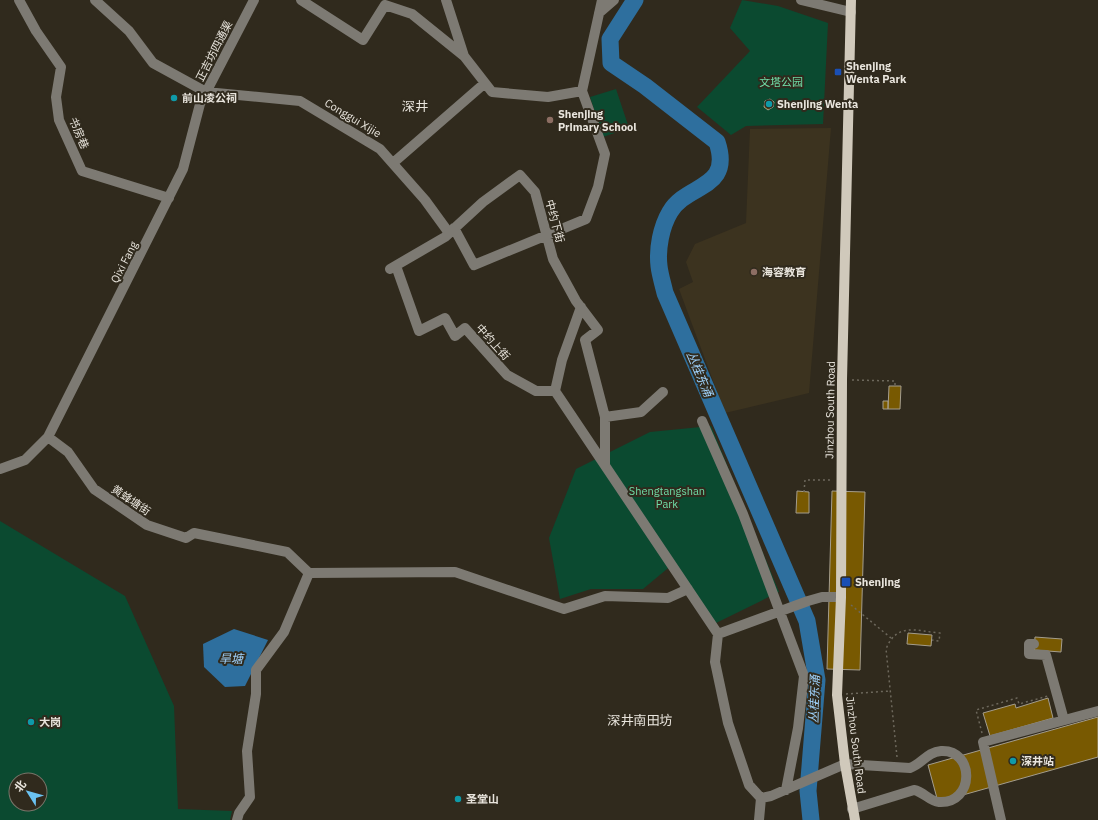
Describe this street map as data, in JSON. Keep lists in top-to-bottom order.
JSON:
{
  "streets": {
    "main road": ["Jinzhou South Road"],
    "street": [
      "正吉坊四通渠",
      "Conggui Xijie",
      "书房巷",
      "中约下街",
      "Qixi Fang",
      "中约上街",
      "黄蜂塘街"
    ]
  },
  "crossings": [
    ["正吉坊四通渠", "Conggui Xijie"],
    ["正吉坊四通渠", "Qixi Fang"],
    ["Conggui Xijie", "中约下街"],
    ["Conggui Xijie", "Qixi Fang"],
    ["书房巷", "Qixi Fang"],
    ["中约下街", "中约上街"],
    ["Qixi Fang", "黄蜂塘街"]
  ],
  "districts": ["深井", "深井南田坊"],
  "water": ["丛桂东涌", "旱塘"],
  "parks": ["文塔公园", "Shengtangshan Park"],
  "places": {
    "transit": ["Shenjing Wenta Park", "Shenjing"],
    "other": [
      "前山凌公祠",
      "Shenjing Wenta",
      "Shenjing Primary School",
      "海容教育",
      "大岗",
      "深井站",
      "圣堂山"
    ]
  },
  "north": "top left"
}
